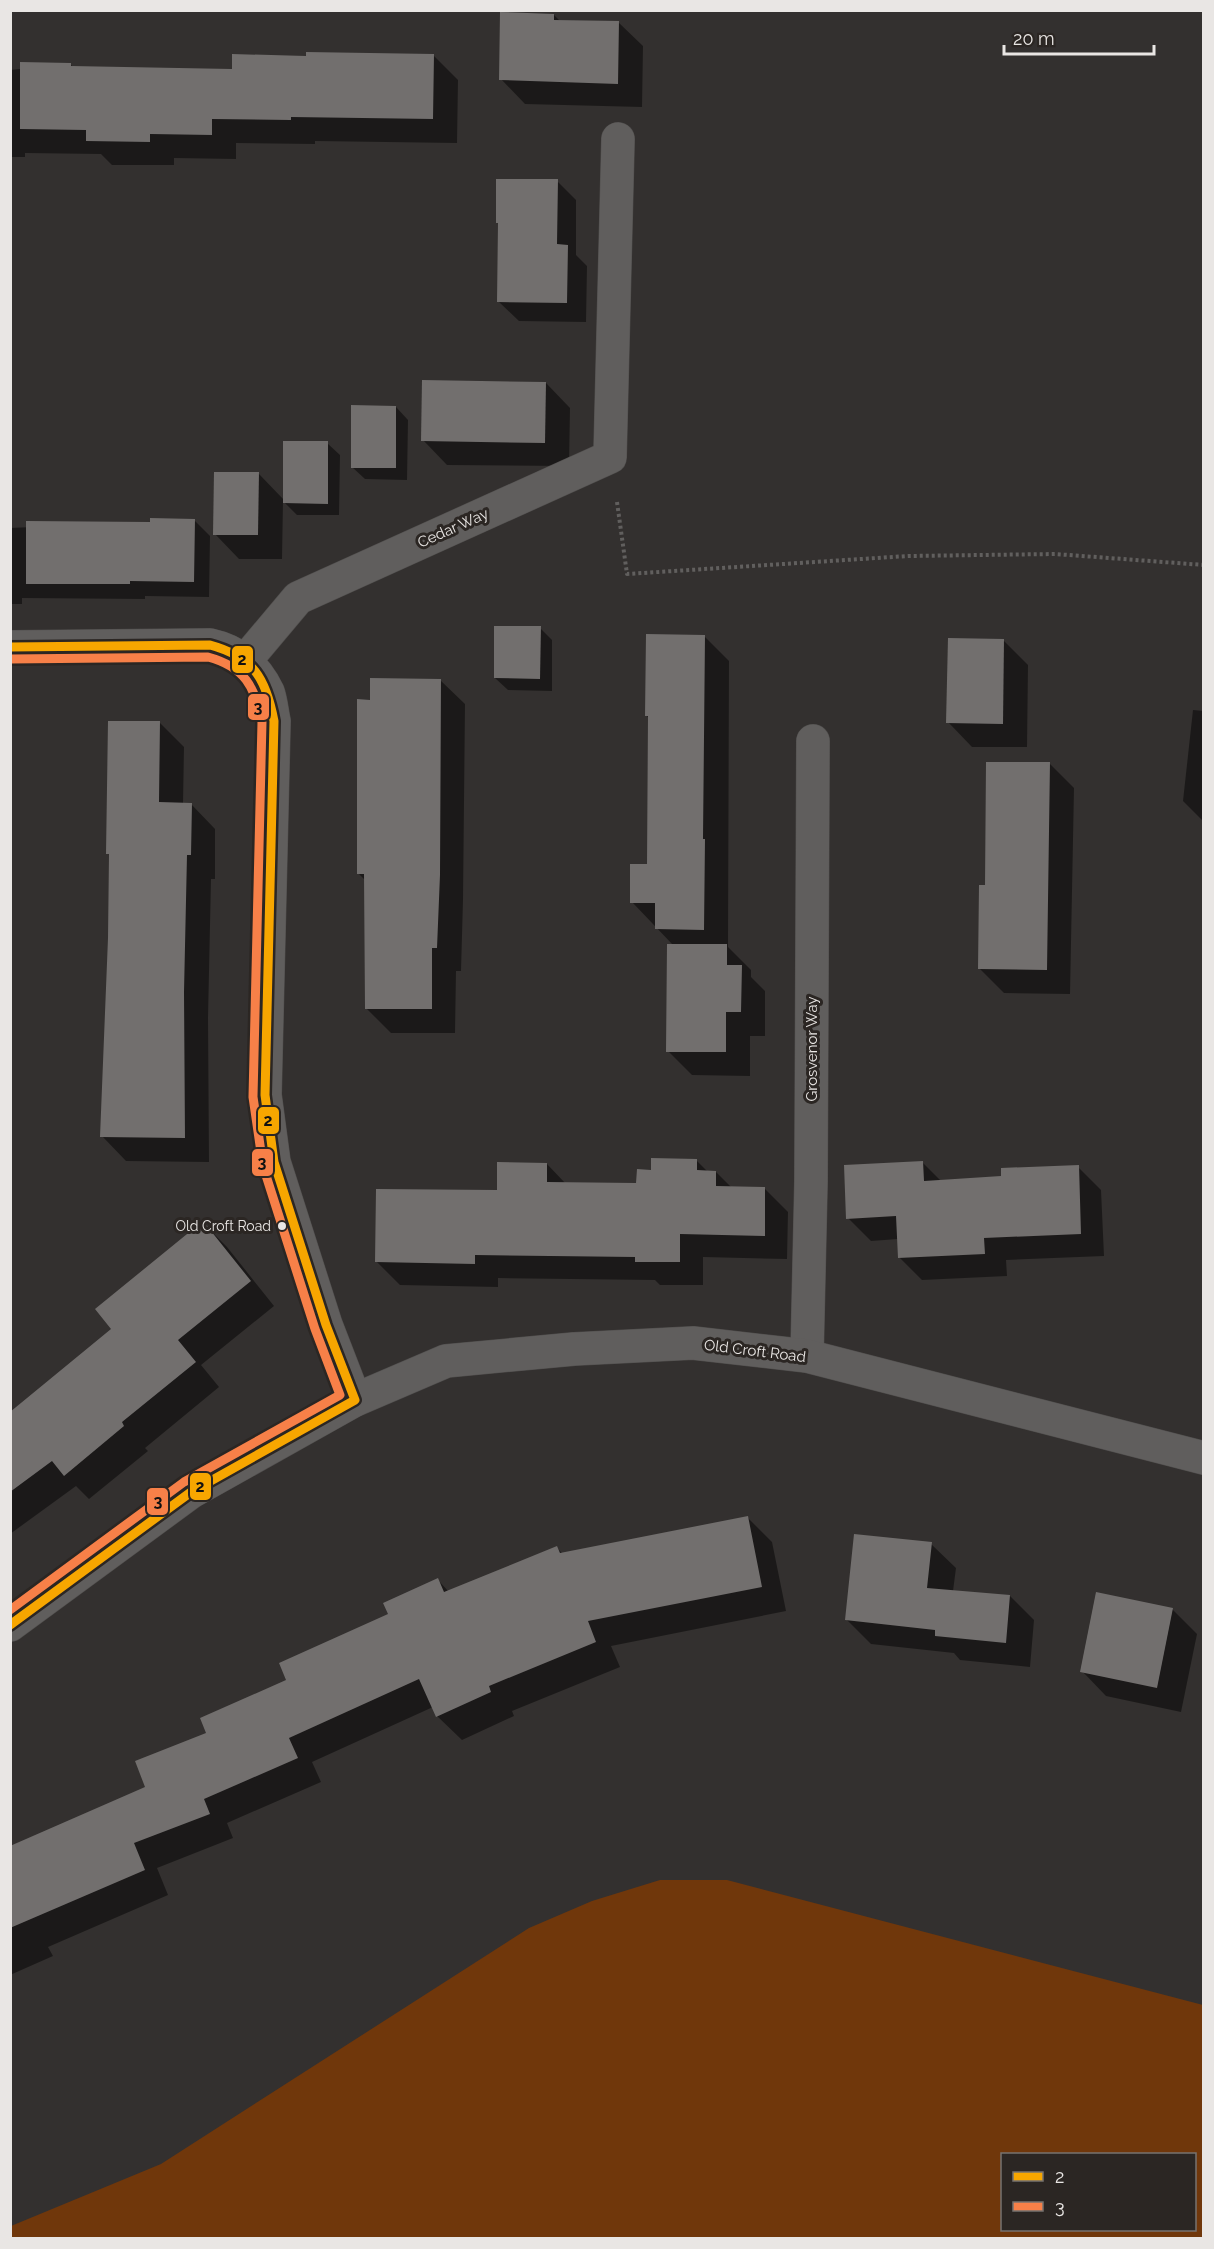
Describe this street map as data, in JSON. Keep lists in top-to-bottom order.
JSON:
{
  "streets": {
    "street": ["Cedar Way", "Grosvenor Way", "Old Croft Road"]
  },
  "crossings": [
    ["Grosvenor Way", "Old Croft Road"]
  ],
  "places": ["Old Croft Road"],
  "lines": ["transit line 2", "transit line 3"],
  "legend": ["2", "3"],
  "scale_bar": "20 m"
}
